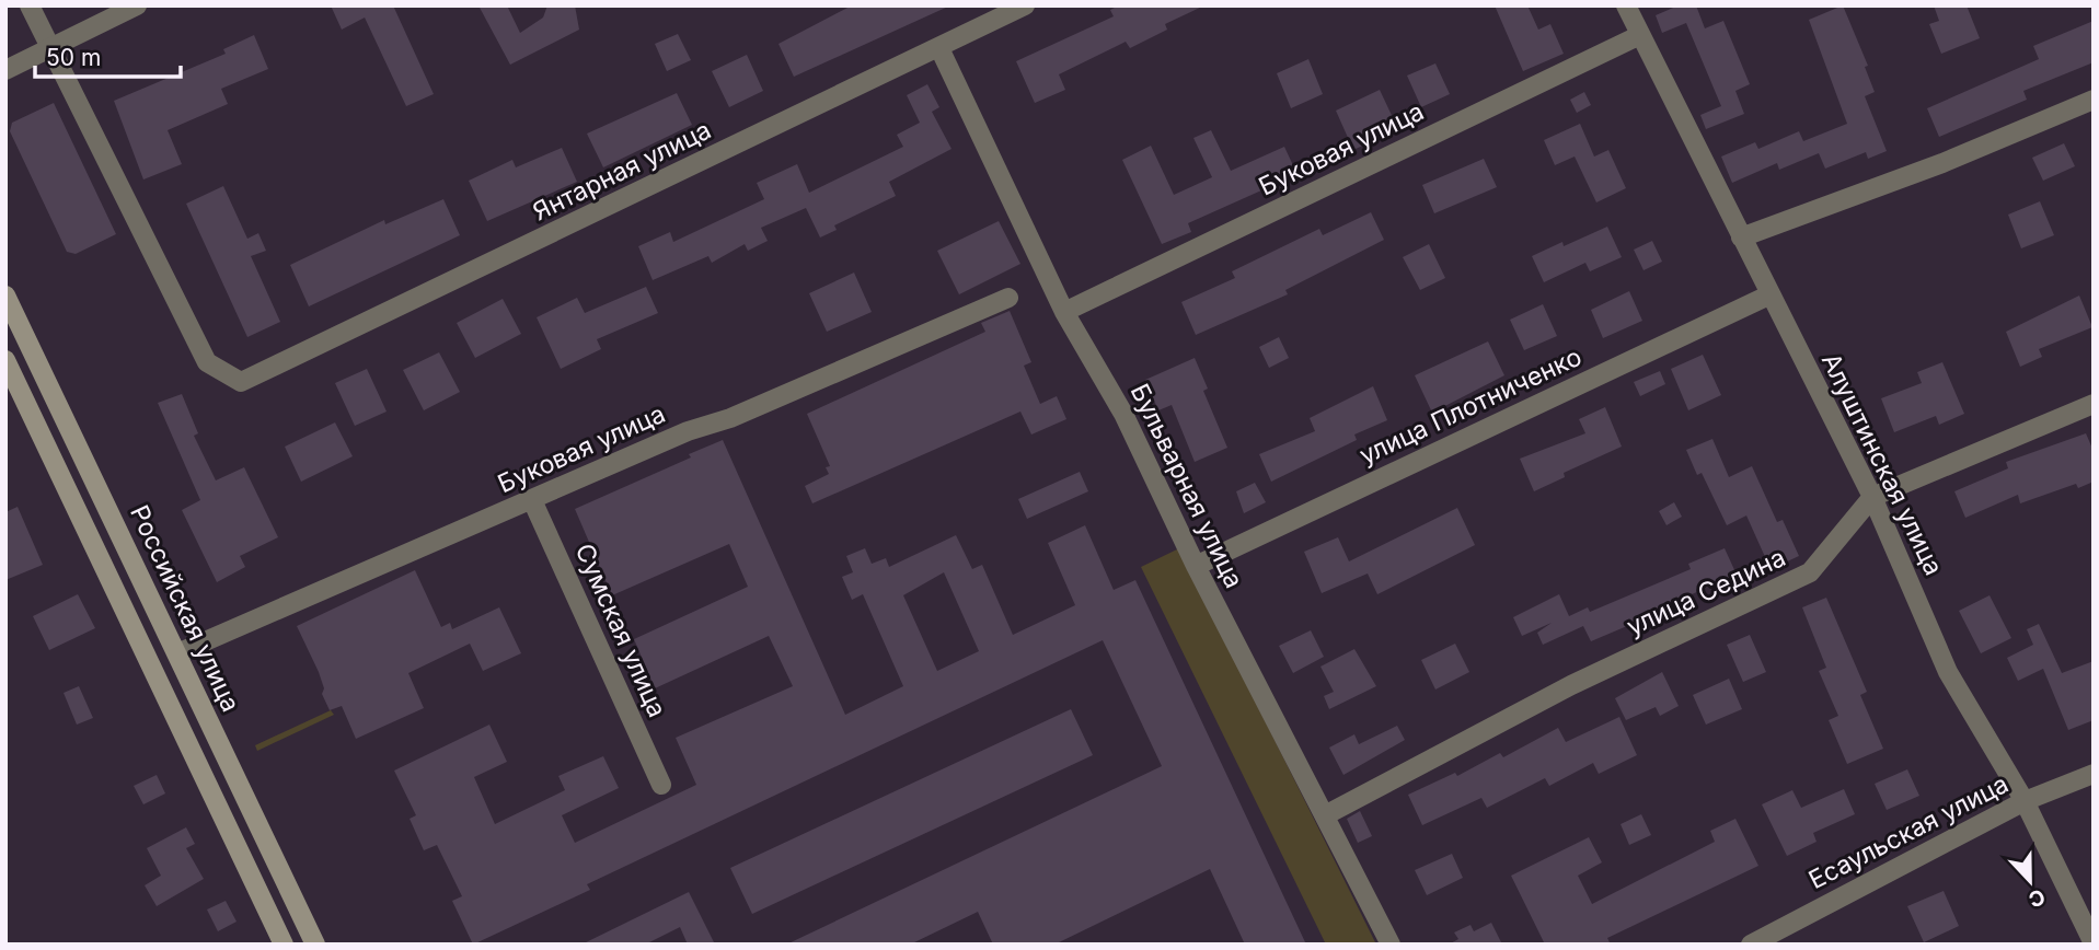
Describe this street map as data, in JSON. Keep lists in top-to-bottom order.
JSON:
{
  "streets": {
    "main road": ["Российская улица"],
    "street": [
      "Буковая улица",
      "Янтарная улица",
      "улица Плотниченко",
      "Алуштинская улица",
      "Бульварная улица",
      "улица Седина",
      "Сумская улица",
      "Есаульская улица"
    ]
  },
  "crossings": [
    ["Буковая улица", "Алуштинская улица"],
    ["Буковая улица", "Бульварная улица"],
    ["Буковая улица", "Российская улица"],
    ["Буковая улица", "Сумская улица"],
    ["Янтарная улица", "Бульварная улица"],
    ["улица Плотниченко", "Алуштинская улица"],
    ["улица Плотниченко", "Бульварная улица"],
    ["Алуштинская улица", "улица Седина"],
    ["Алуштинская улица", "Есаульская улица"],
    ["Бульварная улица", "улица Седина"]
  ],
  "scale_bar": "50 m",
  "north": "bottom"
}
